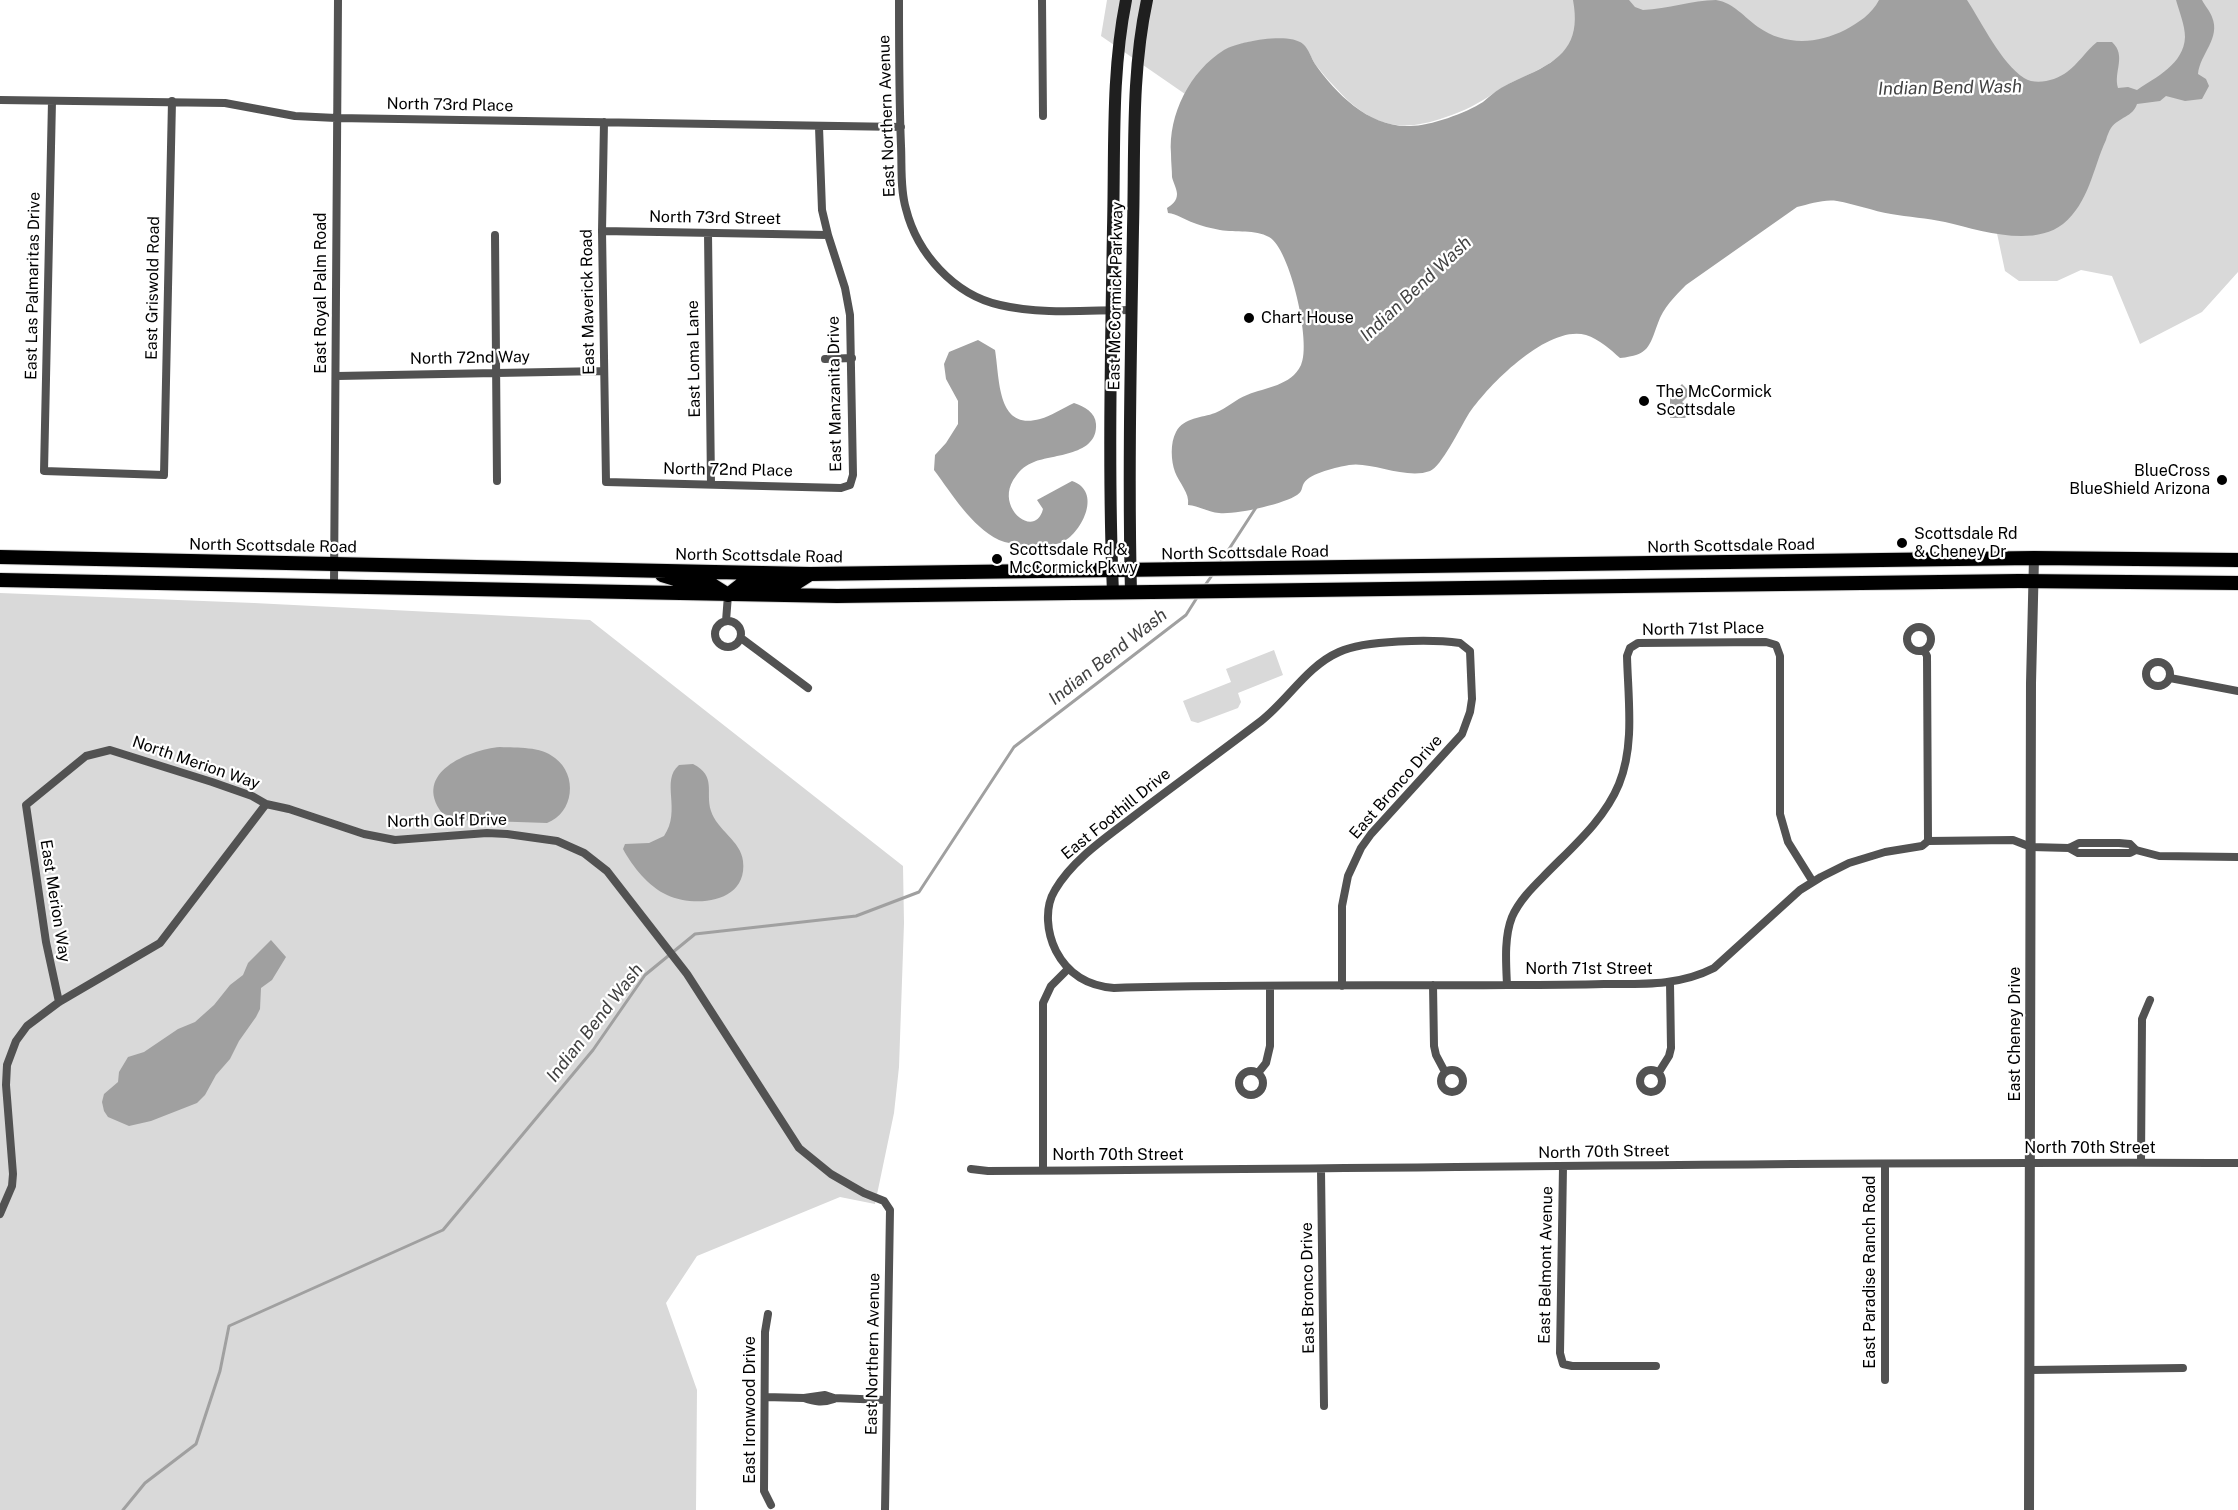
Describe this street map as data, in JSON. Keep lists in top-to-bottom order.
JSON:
{
  "streets": {
    "main road": ["East McCormick Parkway", "North Scottsdale Road"],
    "street": [
      "North 73rd Place",
      "East Northern Avenue",
      "North 73rd Street",
      "East Las Palmaritas Drive",
      "East Griswold Road",
      "East Royal Palm Road",
      "East Maverick Road",
      "North 72nd Way",
      "East Loma Lane",
      "East Manzanita Drive",
      "North 72nd Place",
      "North 71st Place",
      "North Merion Way",
      "East Bronco Drive",
      "East Foothill Drive",
      "North Golf Drive",
      "East Merion Way",
      "North 71st Street",
      "East Cheney Drive",
      "North 70th Street",
      "East Belmont Avenue",
      "East Paradise Ranch Road",
      "East Ironwood Drive"
    ]
  },
  "crossings": [
    ["North 73rd Place", "East Northern Avenue"],
    ["North 73rd Place", "East Las Palmaritas Drive"],
    ["North 73rd Place", "East Griswold Road"],
    ["North 73rd Place", "East Royal Palm Road"],
    ["North 73rd Place", "East Maverick Road"],
    ["North 73rd Place", "East Manzanita Drive"],
    ["East Northern Avenue", "East McCormick Parkway"],
    ["East Northern Avenue", "North Golf Drive"],
    ["North 73rd Street", "East Maverick Road"],
    ["North 73rd Street", "East Loma Lane"],
    ["North 73rd Street", "East Manzanita Drive"],
    ["East Las Palmaritas Drive", "East Griswold Road"],
    ["East Royal Palm Road", "North 72nd Way"],
    ["East Royal Palm Road", "North Scottsdale Road"],
    ["East McCormick Parkway", "North Scottsdale Road"],
    ["East Maverick Road", "North 72nd Way"],
    ["East Maverick Road", "North 72nd Place"],
    ["East Loma Lane", "North 72nd Place"],
    ["East Manzanita Drive", "North 72nd Place"],
    ["North Scottsdale Road", "East Cheney Drive"],
    ["North 71st Place", "North 71st Street"],
    ["North Merion Way", "North Golf Drive"],
    ["North Merion Way", "East Merion Way"],
    ["East Bronco Drive", "East Foothill Drive"],
    ["East Bronco Drive", "North 71st Street"],
    ["East Bronco Drive", "North 70th Street"],
    ["East Foothill Drive", "North 71st Street"],
    ["North 71st Street", "East Cheney Drive"],
    ["East Cheney Drive", "North 70th Street"],
    ["North 70th Street", "East Belmont Avenue"],
    ["North 70th Street", "East Paradise Ranch Road"]
  ],
  "water": ["Indian Bend Wash"],
  "places": [
    "Chart House",
    "The McCormick Scottsdale",
    "BlueCross BlueShield Arizona",
    "Scottsdale Rd & Cheney Dr",
    "Scottsdale Rd & McCormick Pkwy"
  ]
}
